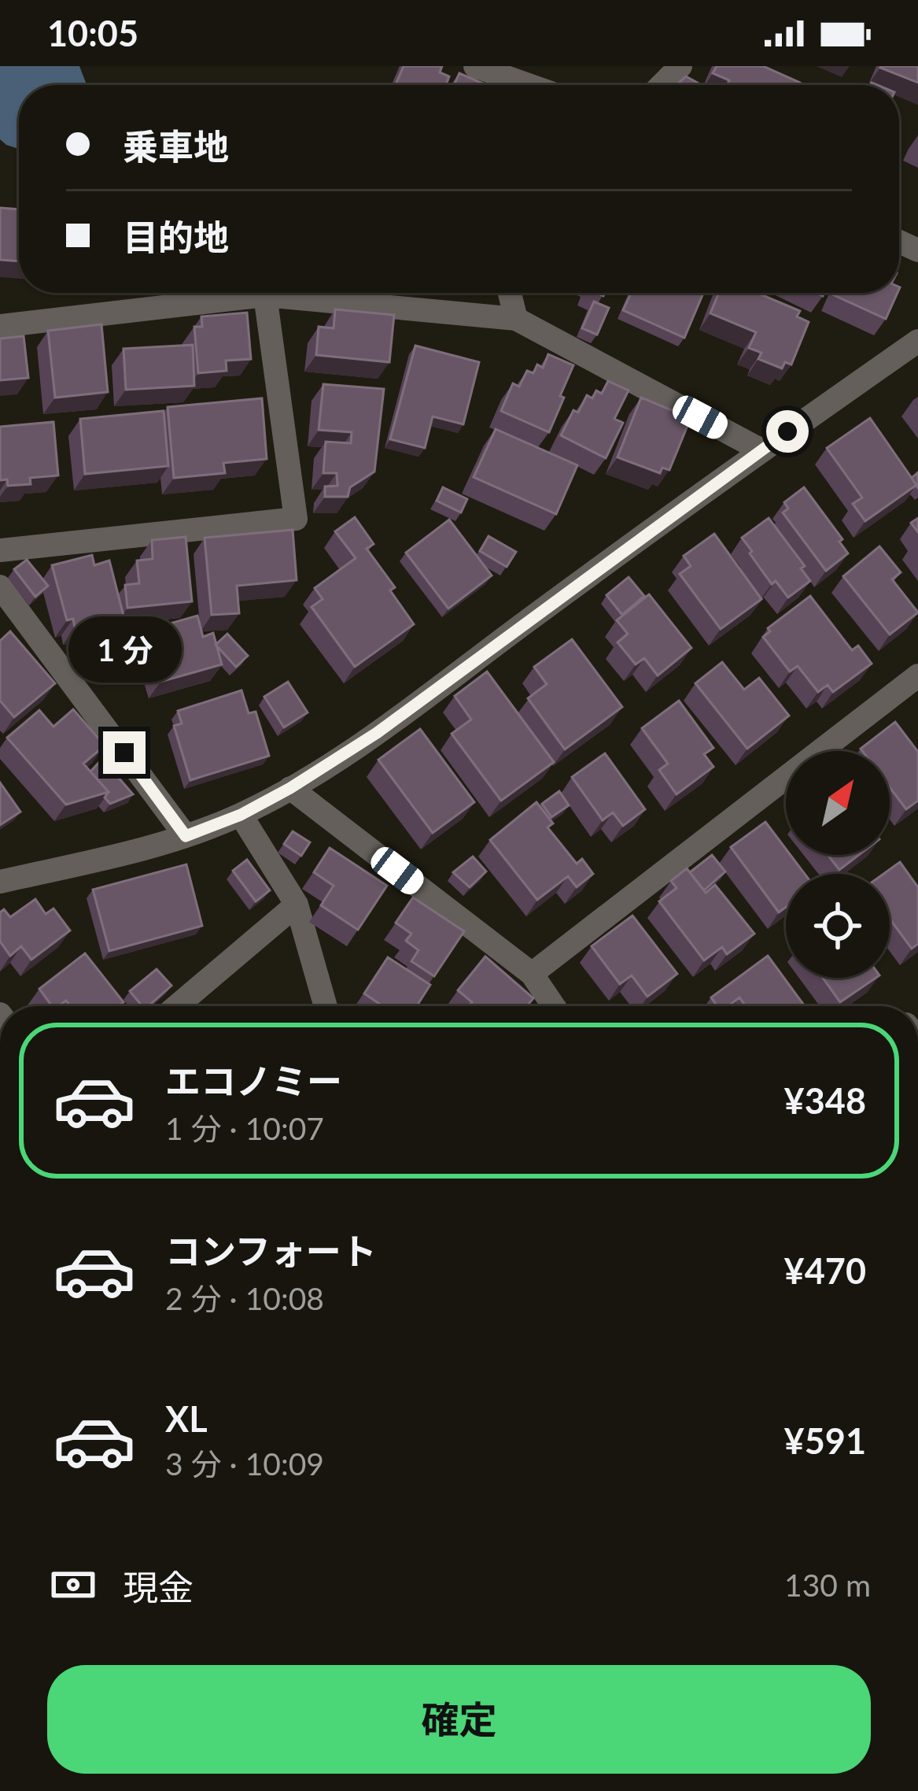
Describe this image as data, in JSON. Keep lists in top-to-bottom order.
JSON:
{
  "north": "top right",
  "page": {
    "status": "10:05",
    "banner": ["乗車地", "目的地"],
    "bubble": "1 分",
    "list": [
      {
        "name": "エコノミー",
        "note": "1 分 · 10:07",
        "value": "¥348"
      },
      {
        "name": "コンフォート",
        "note": "2 分 · 10:08",
        "value": "¥470"
      },
      {
        "name": "XL",
        "note": "3 分 · 10:09",
        "value": "¥591"
      }
    ],
    "pay": ["現金", "130 m"],
    "buttons": "確定"
  }
}
